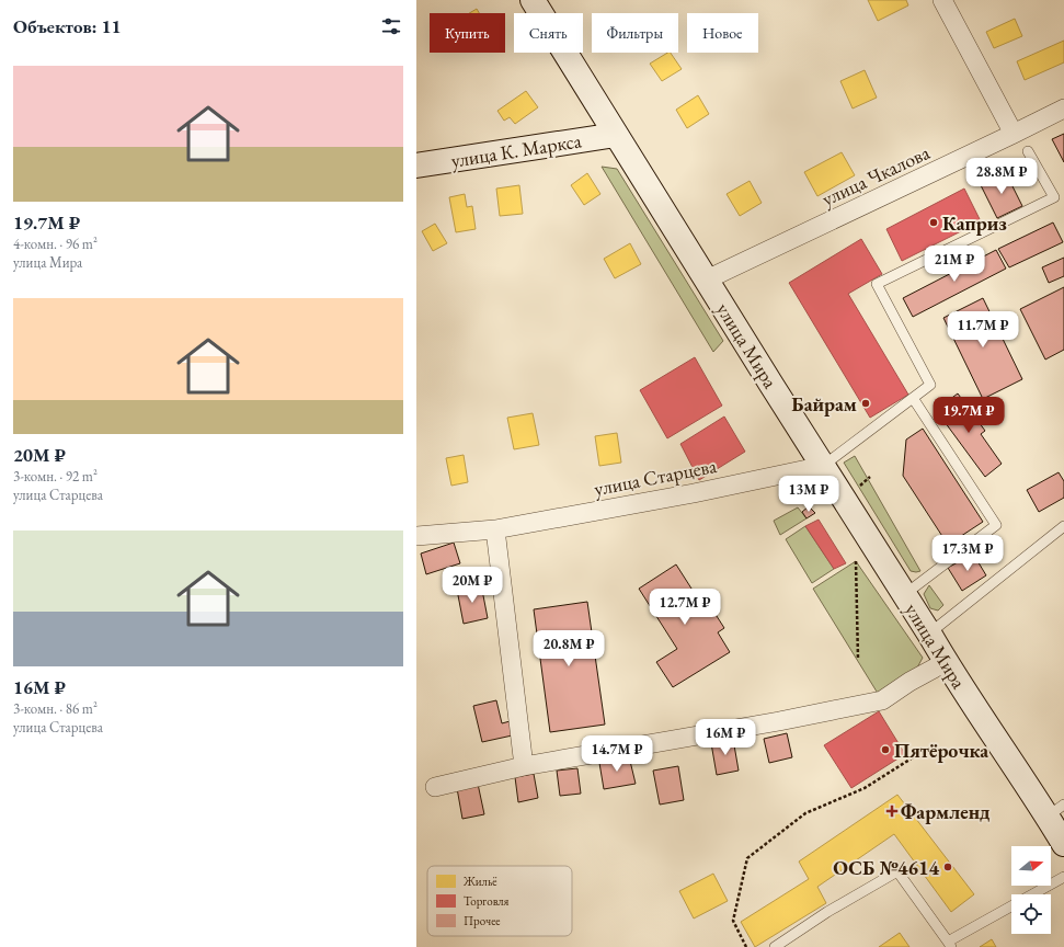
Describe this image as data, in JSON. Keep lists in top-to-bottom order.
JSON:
{
  "streets": {
    "main road": ["улица К. Маркса", "улица Мира"],
    "street": ["улица Чкалова", "улица Старцева"]
  },
  "crossings": [
    ["улица К. Маркса", "улица Мира"],
    ["улица Чкалова", "улица Мира"],
    ["улица Мира", "улица Старцева"]
  ],
  "places": {
    "other": [
      "Каприз",
      "Байрам",
      "Пятёрочка",
      "ОСБ №4614"
    ],
    "health": ["Фармленд"]
  },
  "legend": ["Жильё", "Торговля", "Прочее"],
  "north": "right",
  "page": {
    "heading": "Объектов: 11",
    "chip": [
      "Купить",
      "Снять",
      "Фильтры",
      "Новое"
    ],
    "list": [
      {
        "name": "19.7M ₽",
        "note": "4-комн. · 96 m² · улица Мира"
      },
      {
        "name": "20M ₽",
        "note": "3-комн. · 92 m² · улица Старцева"
      },
      {
        "name": "16M ₽",
        "note": "3-комн. · 86 m² · улица Старцева"
      }
    ],
    "price": [
      "28.8M ₽",
      "21M ₽",
      "11.7M ₽",
      "19.7M ₽",
      "13M ₽",
      "17.3M ₽",
      "20M ₽",
      "12.7M ₽",
      "20.8M ₽",
      "16M ₽",
      "14.7M ₽"
    ]
  }
}
